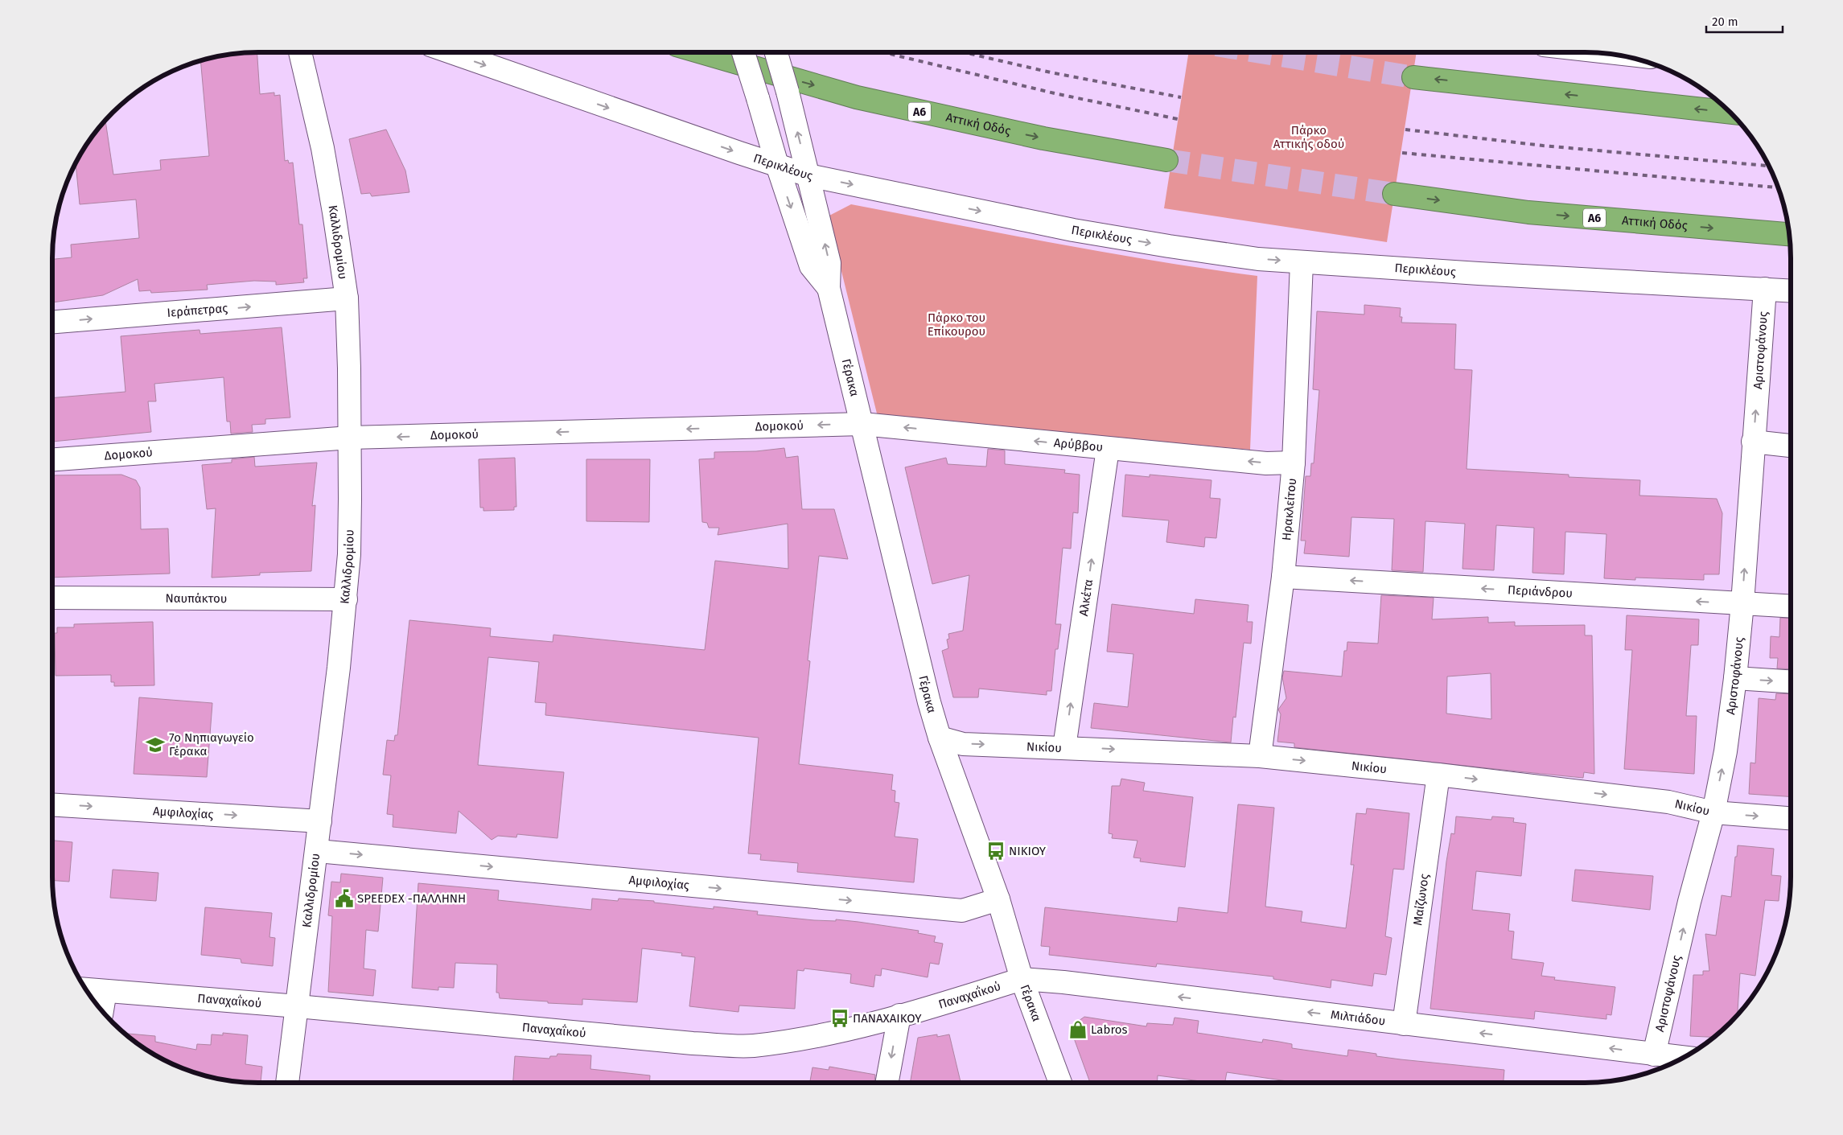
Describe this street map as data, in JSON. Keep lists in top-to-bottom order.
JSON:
{
  "streets": {
    "highway": ["Α6", "Αττική Οδός"],
    "street": [
      "Περικλέους",
      "Καλλιδρομίου",
      "Ιεράπετρας",
      "Αριστοφάνους",
      "Γέρακα",
      "Δομοκού",
      "Αρύββου",
      "Ηρακλείτου",
      "Περιάνδρου",
      "Αλκέτα",
      "Ναυπάκτου",
      "Νικίου",
      "Αμφιλοχίας",
      "Μαίζωνος",
      "Παναχαΐκού",
      "Μιλτιάδου"
    ]
  },
  "crossings": [
    ["Περικλέους", "Αριστοφάνους"],
    ["Περικλέους", "Γέρακα"],
    ["Περικλέους", "Ηρακλείτου"],
    ["Καλλιδρομίου", "Ιεράπετρας"],
    ["Καλλιδρομίου", "Δομοκού"],
    ["Καλλιδρομίου", "Ναυπάκτου"],
    ["Καλλιδρομίου", "Αμφιλοχίας"],
    ["Καλλιδρομίου", "Παναχαΐκού"],
    ["Αριστοφάνους", "Περιάνδρου"],
    ["Αριστοφάνους", "Νικίου"],
    ["Αριστοφάνους", "Μιλτιάδου"],
    ["Γέρακα", "Δομοκού"],
    ["Γέρακα", "Αρύββου"],
    ["Γέρακα", "Νικίου"],
    ["Γέρακα", "Αμφιλοχίας"],
    ["Γέρακα", "Παναχαΐκού"],
    ["Γέρακα", "Μιλτιάδου"],
    ["Δομοκού", "Αρύββου"],
    ["Αρύββου", "Ηρακλείτου"],
    ["Αρύββου", "Αλκέτα"],
    ["Ηρακλείτου", "Περιάνδρου"],
    ["Ηρακλείτου", "Νικίου"],
    ["Αλκέτα", "Νικίου"],
    ["Νικίου", "Μαίζωνος"],
    ["Μαίζωνος", "Μιλτιάδου"],
    ["Παναχαΐκού", "Μιλτιάδου"]
  ],
  "one_way": [
    "Περικλέους",
    "Ιεράπετρας",
    "Αριστοφάνους",
    "Δομοκού",
    "Αρύββου",
    "Περιάνδρου",
    "Αλκέτα",
    "Νικίου",
    "Αμφιλοχίας",
    "Μιλτιάδου"
  ],
  "parks": ["Πάρκο Αττικής οδού", "Πάρκο του Επίκουρου"],
  "places": {
    "school or university": ["7ο Νηπιαγωγείο Γέρακα"],
    "bus stop": ["ΝΙΚΙΟΥ", "ΠΑΝΑΧΑΙΚΟΥ"],
    "public building": ["SPEEDEX -ΠΑΛΛΗΝΗ"],
    "shop": ["Labros"]
  },
  "scale_bar": "20 m"
}
